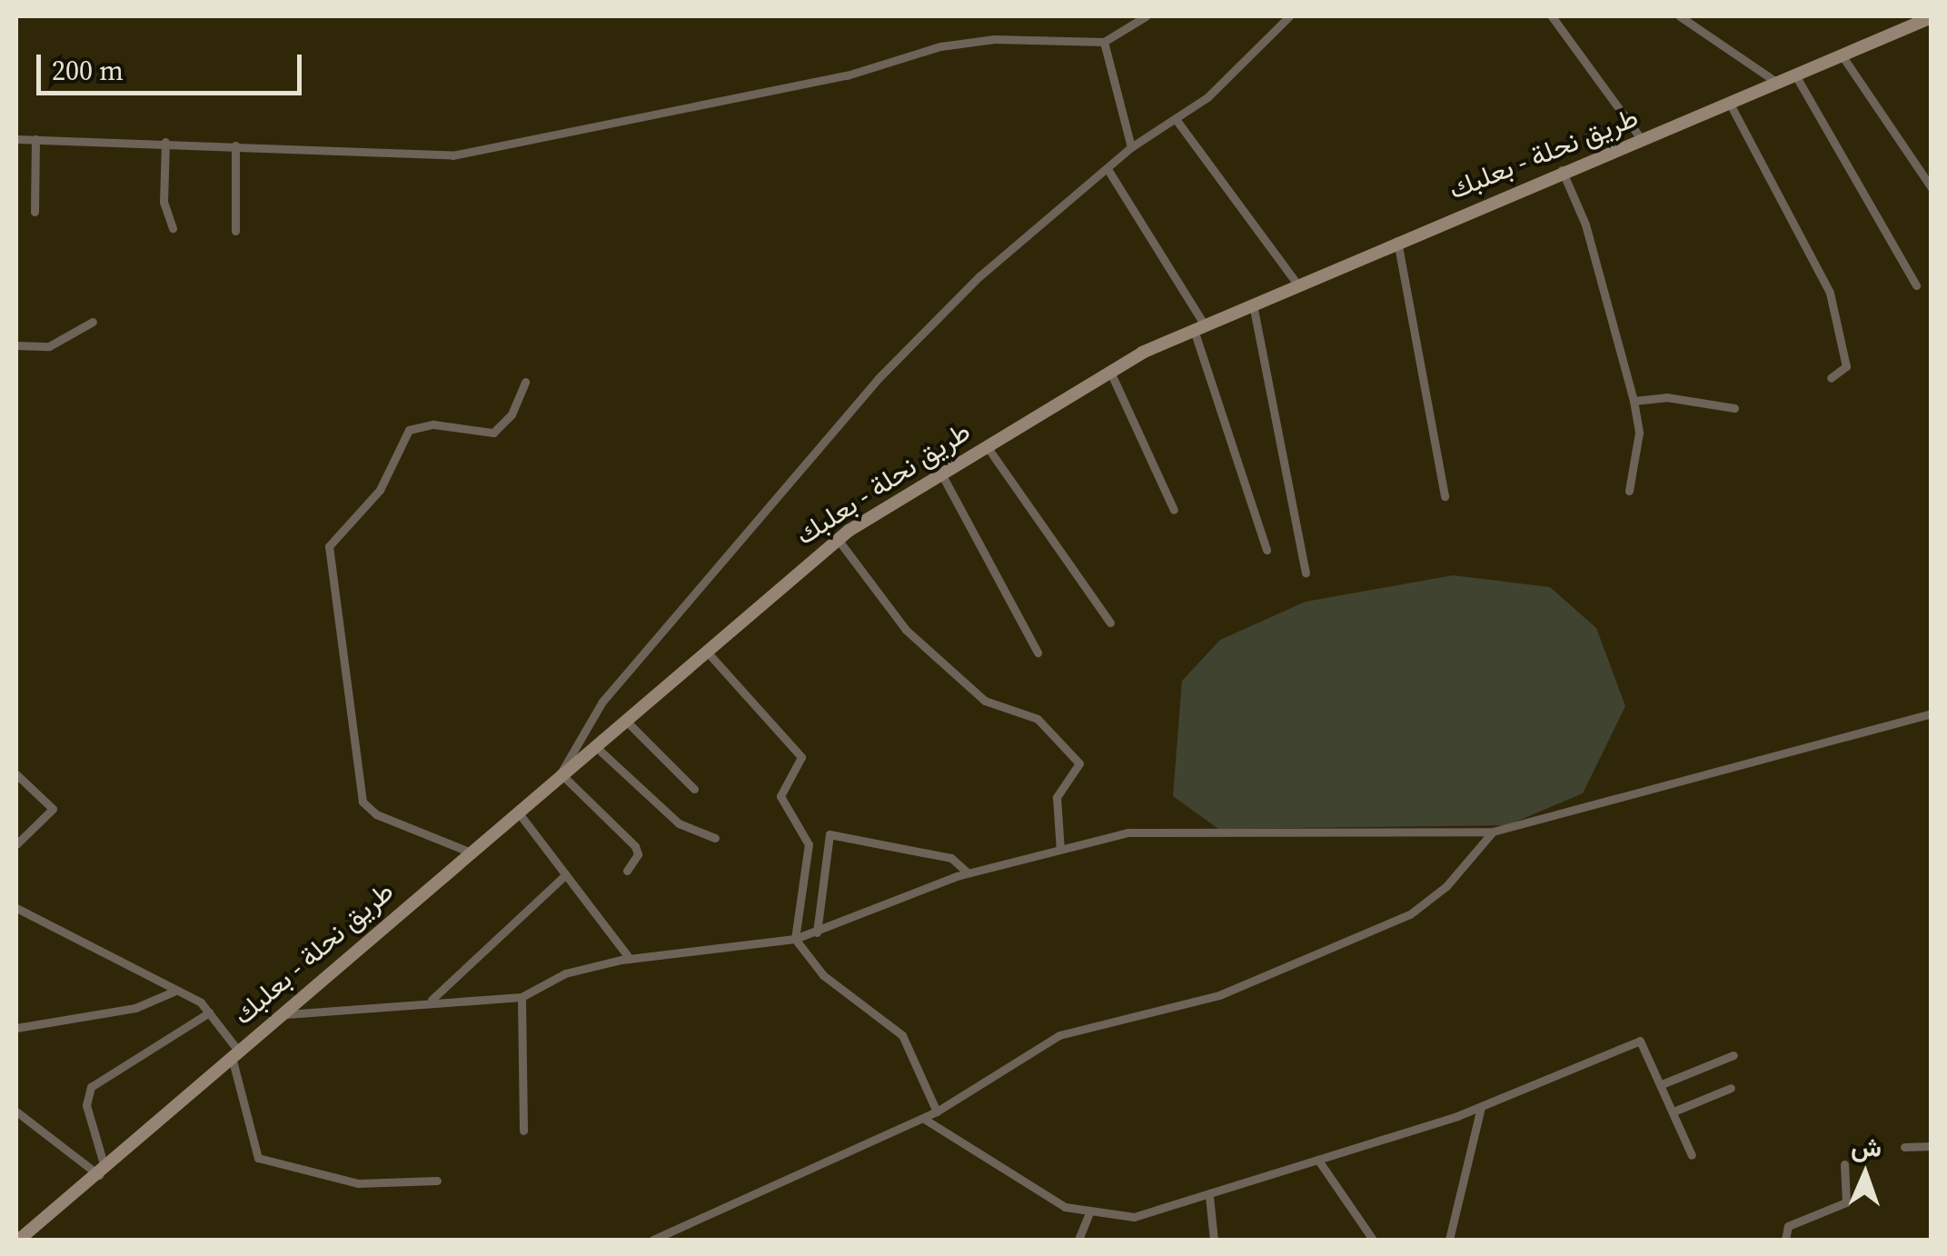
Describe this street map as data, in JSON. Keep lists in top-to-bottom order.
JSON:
{
  "streets": {
    "street": ["طريق نحلة - بعلبك"]
  },
  "scale_bar": "200 m",
  "north": "top"
}
